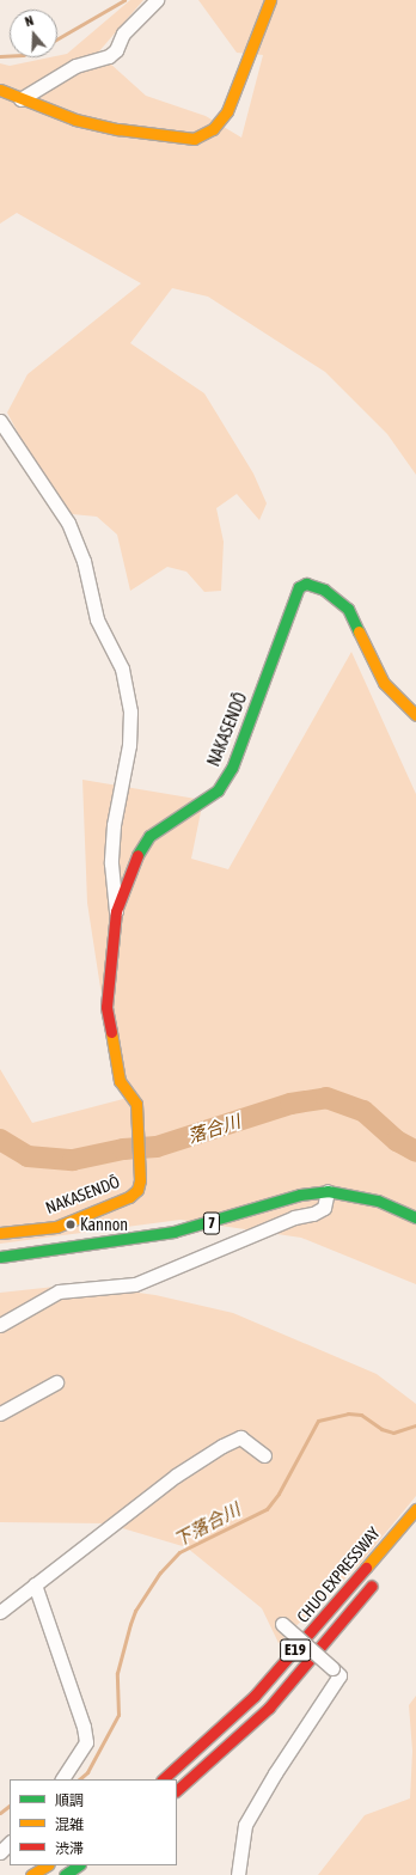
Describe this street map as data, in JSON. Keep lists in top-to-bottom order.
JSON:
{
  "streets": {
    "main road": [
      "NAKASENDŌ",
      "7",
      "CHUO EXPRESSWAY",
      "E19"
    ]
  },
  "water": ["落合川", "下落合川"],
  "places": ["Kannon"],
  "legend": ["順調", "混雑", "渋滞"],
  "north": "top"
}
